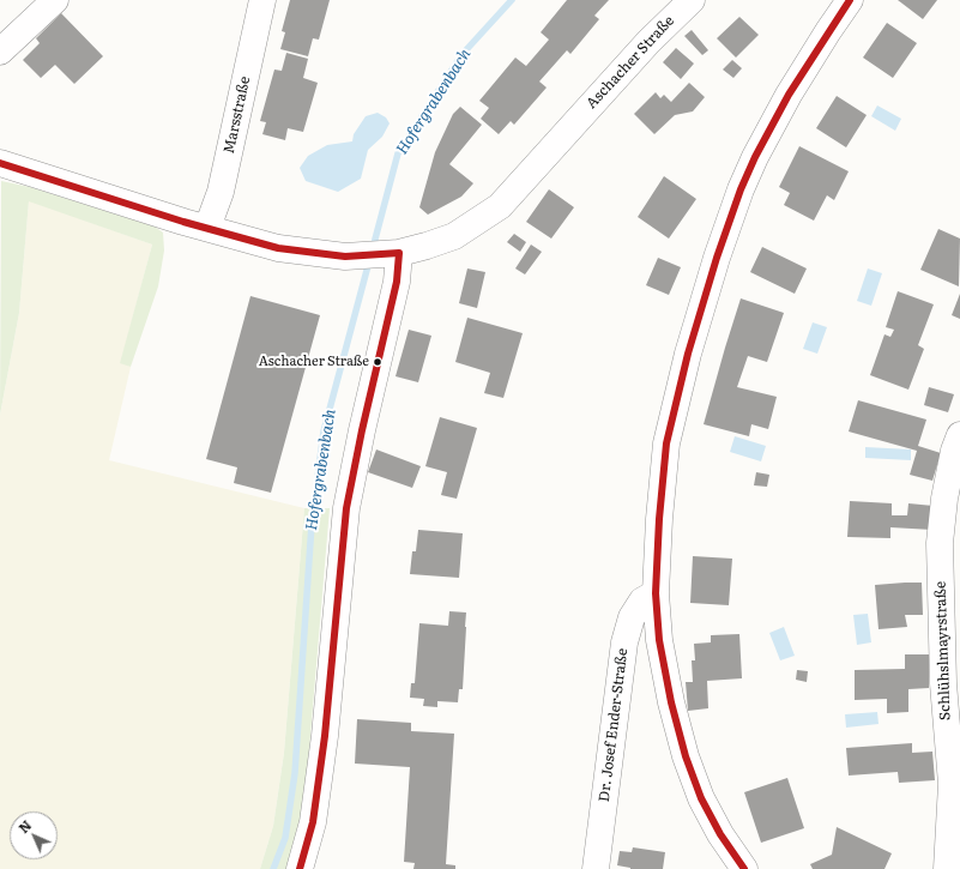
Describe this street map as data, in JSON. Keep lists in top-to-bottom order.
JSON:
{
  "streets": {
    "street": [
      "Aschacher Straße",
      "Marsstraße",
      "Schlühslmayrstraße",
      "Dr. Josef Ender-Straße"
    ]
  },
  "crossings": [
    ["Aschacher Straße", "Marsstraße"]
  ],
  "water": ["Hofergrabenbach"],
  "places": ["Aschacher Straße"],
  "north": "top left"
}
